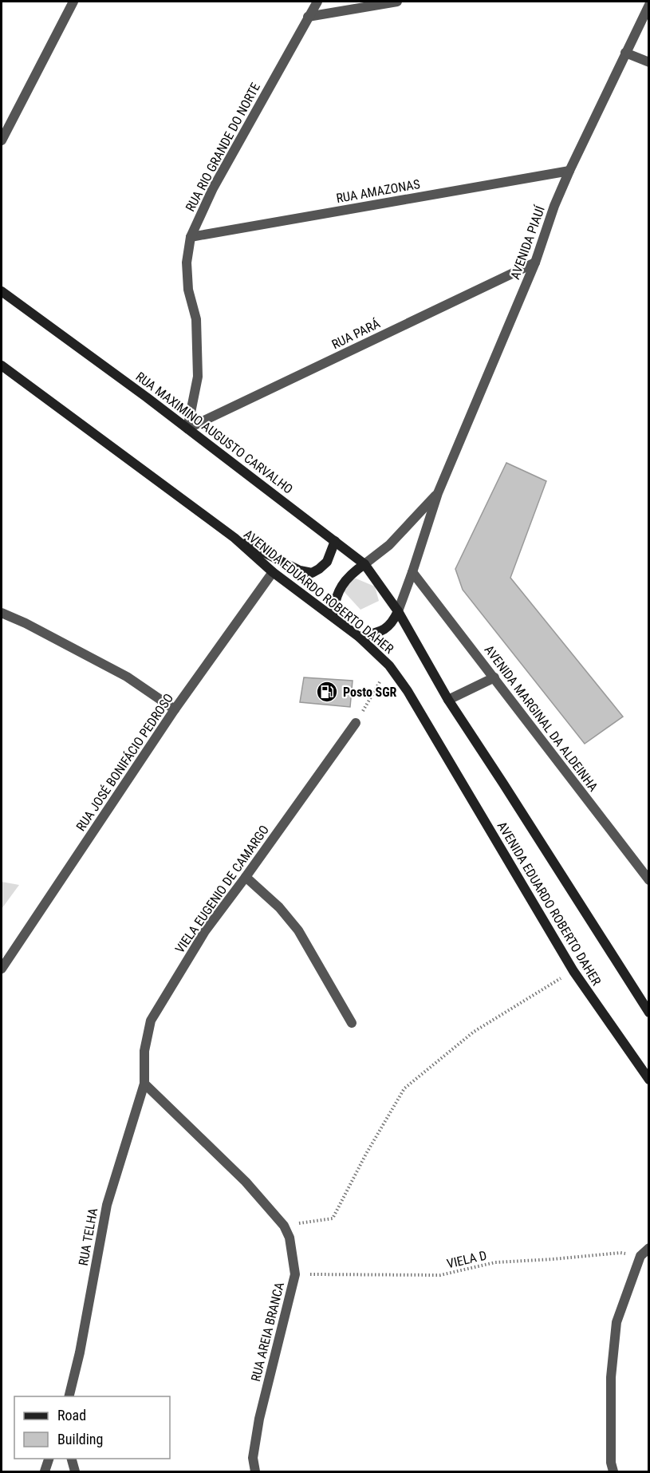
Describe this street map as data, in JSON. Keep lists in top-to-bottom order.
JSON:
{
  "streets": {
    "main road": ["RUA MAXIMINO AUGUSTO CARVALHO", "AVENIDA EDUARDO ROBERTO DAHER"],
    "street": [
      "RUA RIO GRANDE DO NORTE",
      "RUA AMAZONAS",
      "AVENIDA PIAUÍ",
      "RUA PARÁ",
      "AVENIDA MARGINAL DA ALDEINHA",
      "RUA JOSÉ BONIFÁCIO PEDROSO",
      "VIELA EUGENIO DE CAMARGO",
      "RUA TELHA",
      "RUA AREIA BRANCA"
    ],
    "path": ["VIELA D"]
  },
  "crossings": [
    ["RUA RIO GRANDE DO NORTE", "RUA AMAZONAS"],
    ["RUA RIO GRANDE DO NORTE", "RUA PARÁ"],
    ["RUA RIO GRANDE DO NORTE", "RUA MAXIMINO AUGUSTO CARVALHO"],
    ["RUA AMAZONAS", "AVENIDA PIAUÍ"],
    ["AVENIDA PIAUÍ", "RUA PARÁ"],
    ["AVENIDA PIAUÍ", "RUA MAXIMINO AUGUSTO CARVALHO"],
    ["AVENIDA PIAUÍ", "AVENIDA EDUARDO ROBERTO DAHER"],
    ["AVENIDA PIAUÍ", "AVENIDA MARGINAL DA ALDEINHA"],
    ["RUA PARÁ", "RUA MAXIMINO AUGUSTO CARVALHO"],
    ["RUA MAXIMINO AUGUSTO CARVALHO", "AVENIDA EDUARDO ROBERTO DAHER"],
    ["AVENIDA EDUARDO ROBERTO DAHER", "RUA JOSÉ BONIFÁCIO PEDROSO"],
    ["VIELA EUGENIO DE CAMARGO", "RUA TELHA"],
    ["VIELA EUGENIO DE CAMARGO", "RUA AREIA BRANCA"],
    ["RUA TELHA", "RUA AREIA BRANCA"],
    ["VIELA D", "RUA AREIA BRANCA"]
  ],
  "places": {
    "fuel station": ["Posto SGR"]
  },
  "legend": ["Road", "Building"]
}
